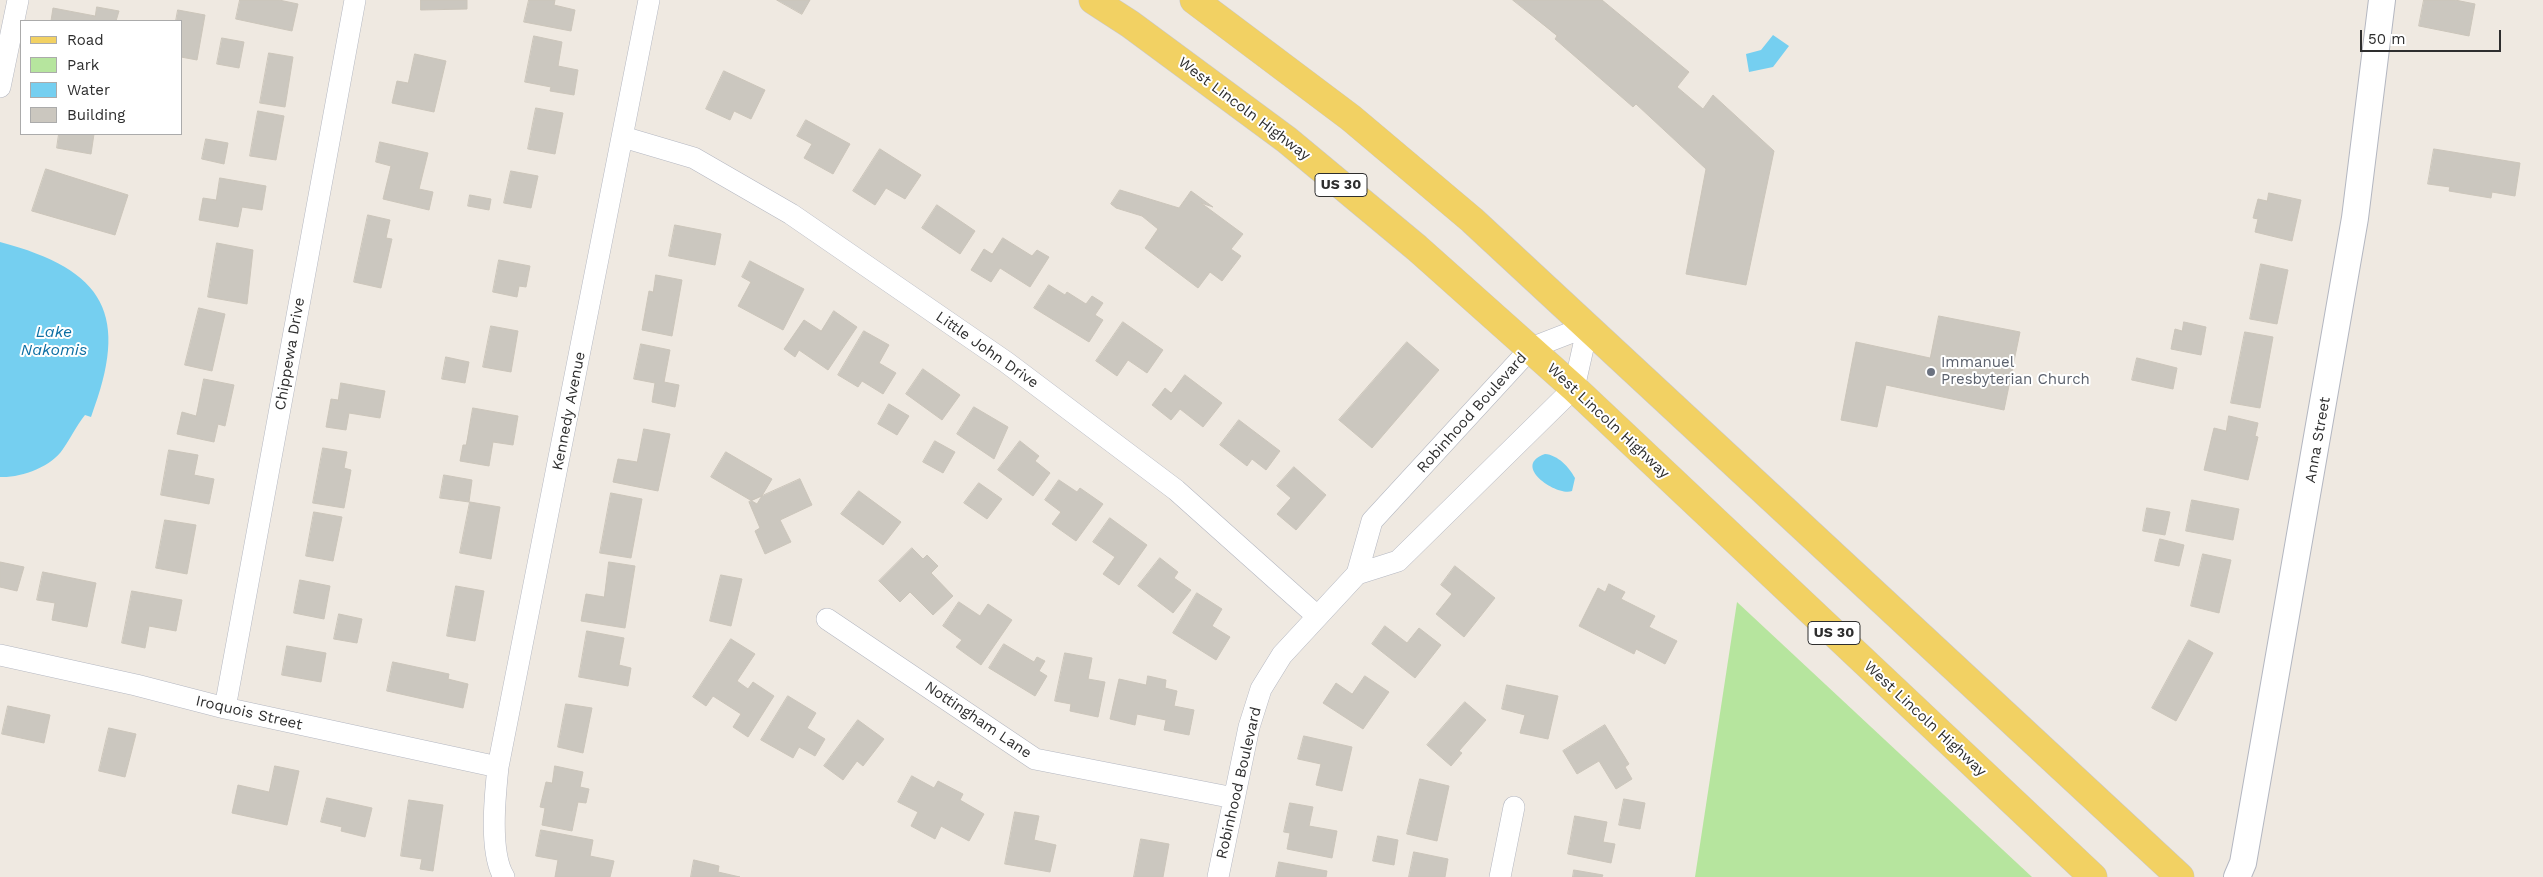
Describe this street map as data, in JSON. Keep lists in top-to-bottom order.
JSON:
{
  "streets": {
    "main road": ["West Lincoln Highway", "US 30"],
    "street": [
      "Little John Drive",
      "Chippewa Drive",
      "Kennedy Avenue",
      "Robinhood Boulevard",
      "Anna Street",
      "Iroquois Street",
      "Nottingham Lane"
    ]
  },
  "crossings": [
    ["West Lincoln Highway", "Robinhood Boulevard"],
    ["Little John Drive", "Kennedy Avenue"],
    ["Little John Drive", "Robinhood Boulevard"],
    ["Chippewa Drive", "Iroquois Street"],
    ["Kennedy Avenue", "Iroquois Street"],
    ["Robinhood Boulevard", "Nottingham Lane"]
  ],
  "water": ["Lake Nakomis"],
  "places": ["Immanuel Presbyterian Church"],
  "legend": [
    "Road",
    "Park",
    "Water",
    "Building"
  ],
  "scale_bar": "50 m"
}
